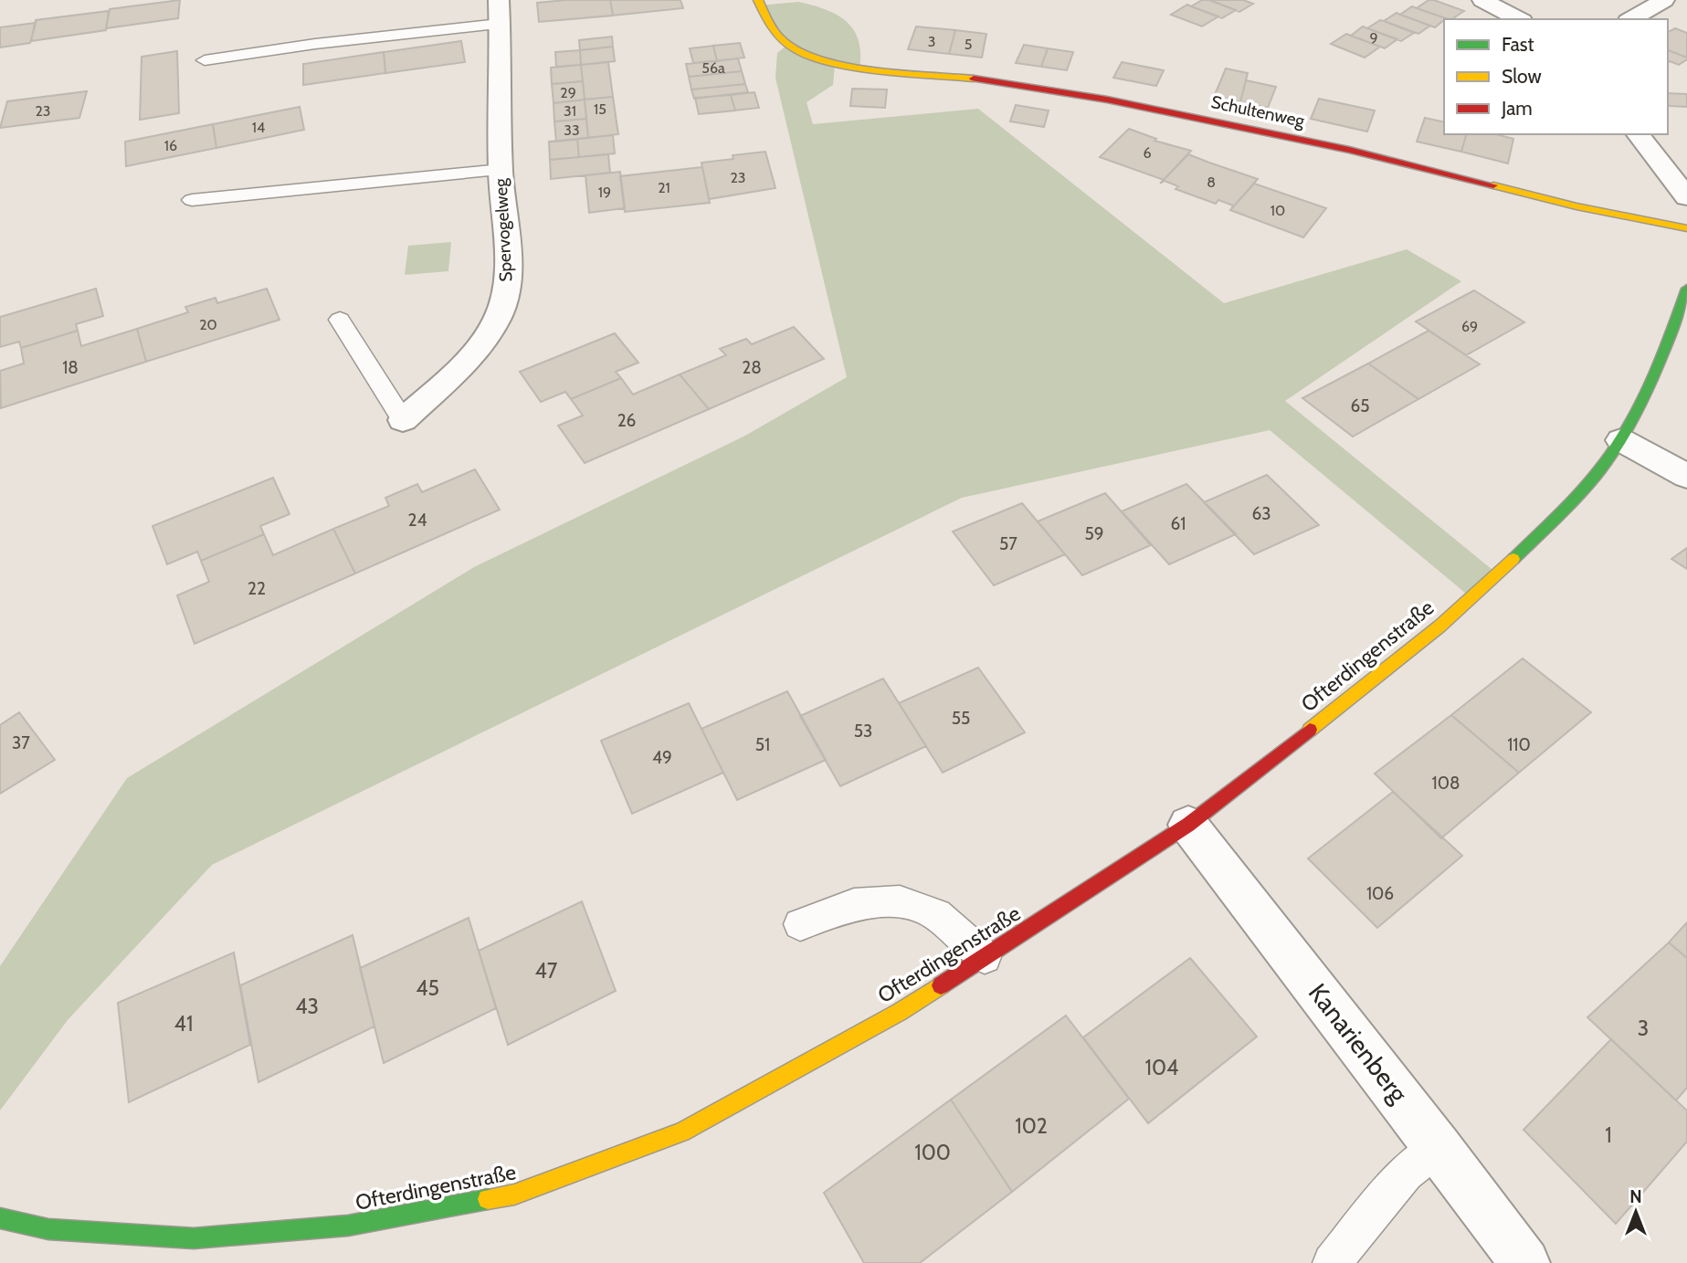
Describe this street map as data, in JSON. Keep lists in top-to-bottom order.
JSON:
{
  "streets": {
    "street": [
      "Schultenweg",
      "Spervogelweg",
      "Ofterdingenstraße",
      "Kanarienberg"
    ]
  },
  "crossings": [
    ["Ofterdingenstraße", "Kanarienberg"]
  ],
  "house_numbers": [
    "9",
    "3",
    "5",
    "56a",
    "29",
    "15",
    "23",
    "31",
    "14",
    "33",
    "16",
    "6",
    "23",
    "8",
    "21",
    "19",
    "10",
    "20",
    "69",
    "18",
    "28",
    "65",
    "26",
    "63",
    "24",
    "61",
    "59",
    "57",
    "22",
    "55",
    "53",
    "37",
    "51",
    "110",
    "49",
    "108",
    "106",
    "47",
    "45",
    "43",
    "41",
    "3",
    "104",
    "102",
    "1",
    "100"
  ],
  "legend": ["Fast", "Slow", "Jam"],
  "north": "top"
}
